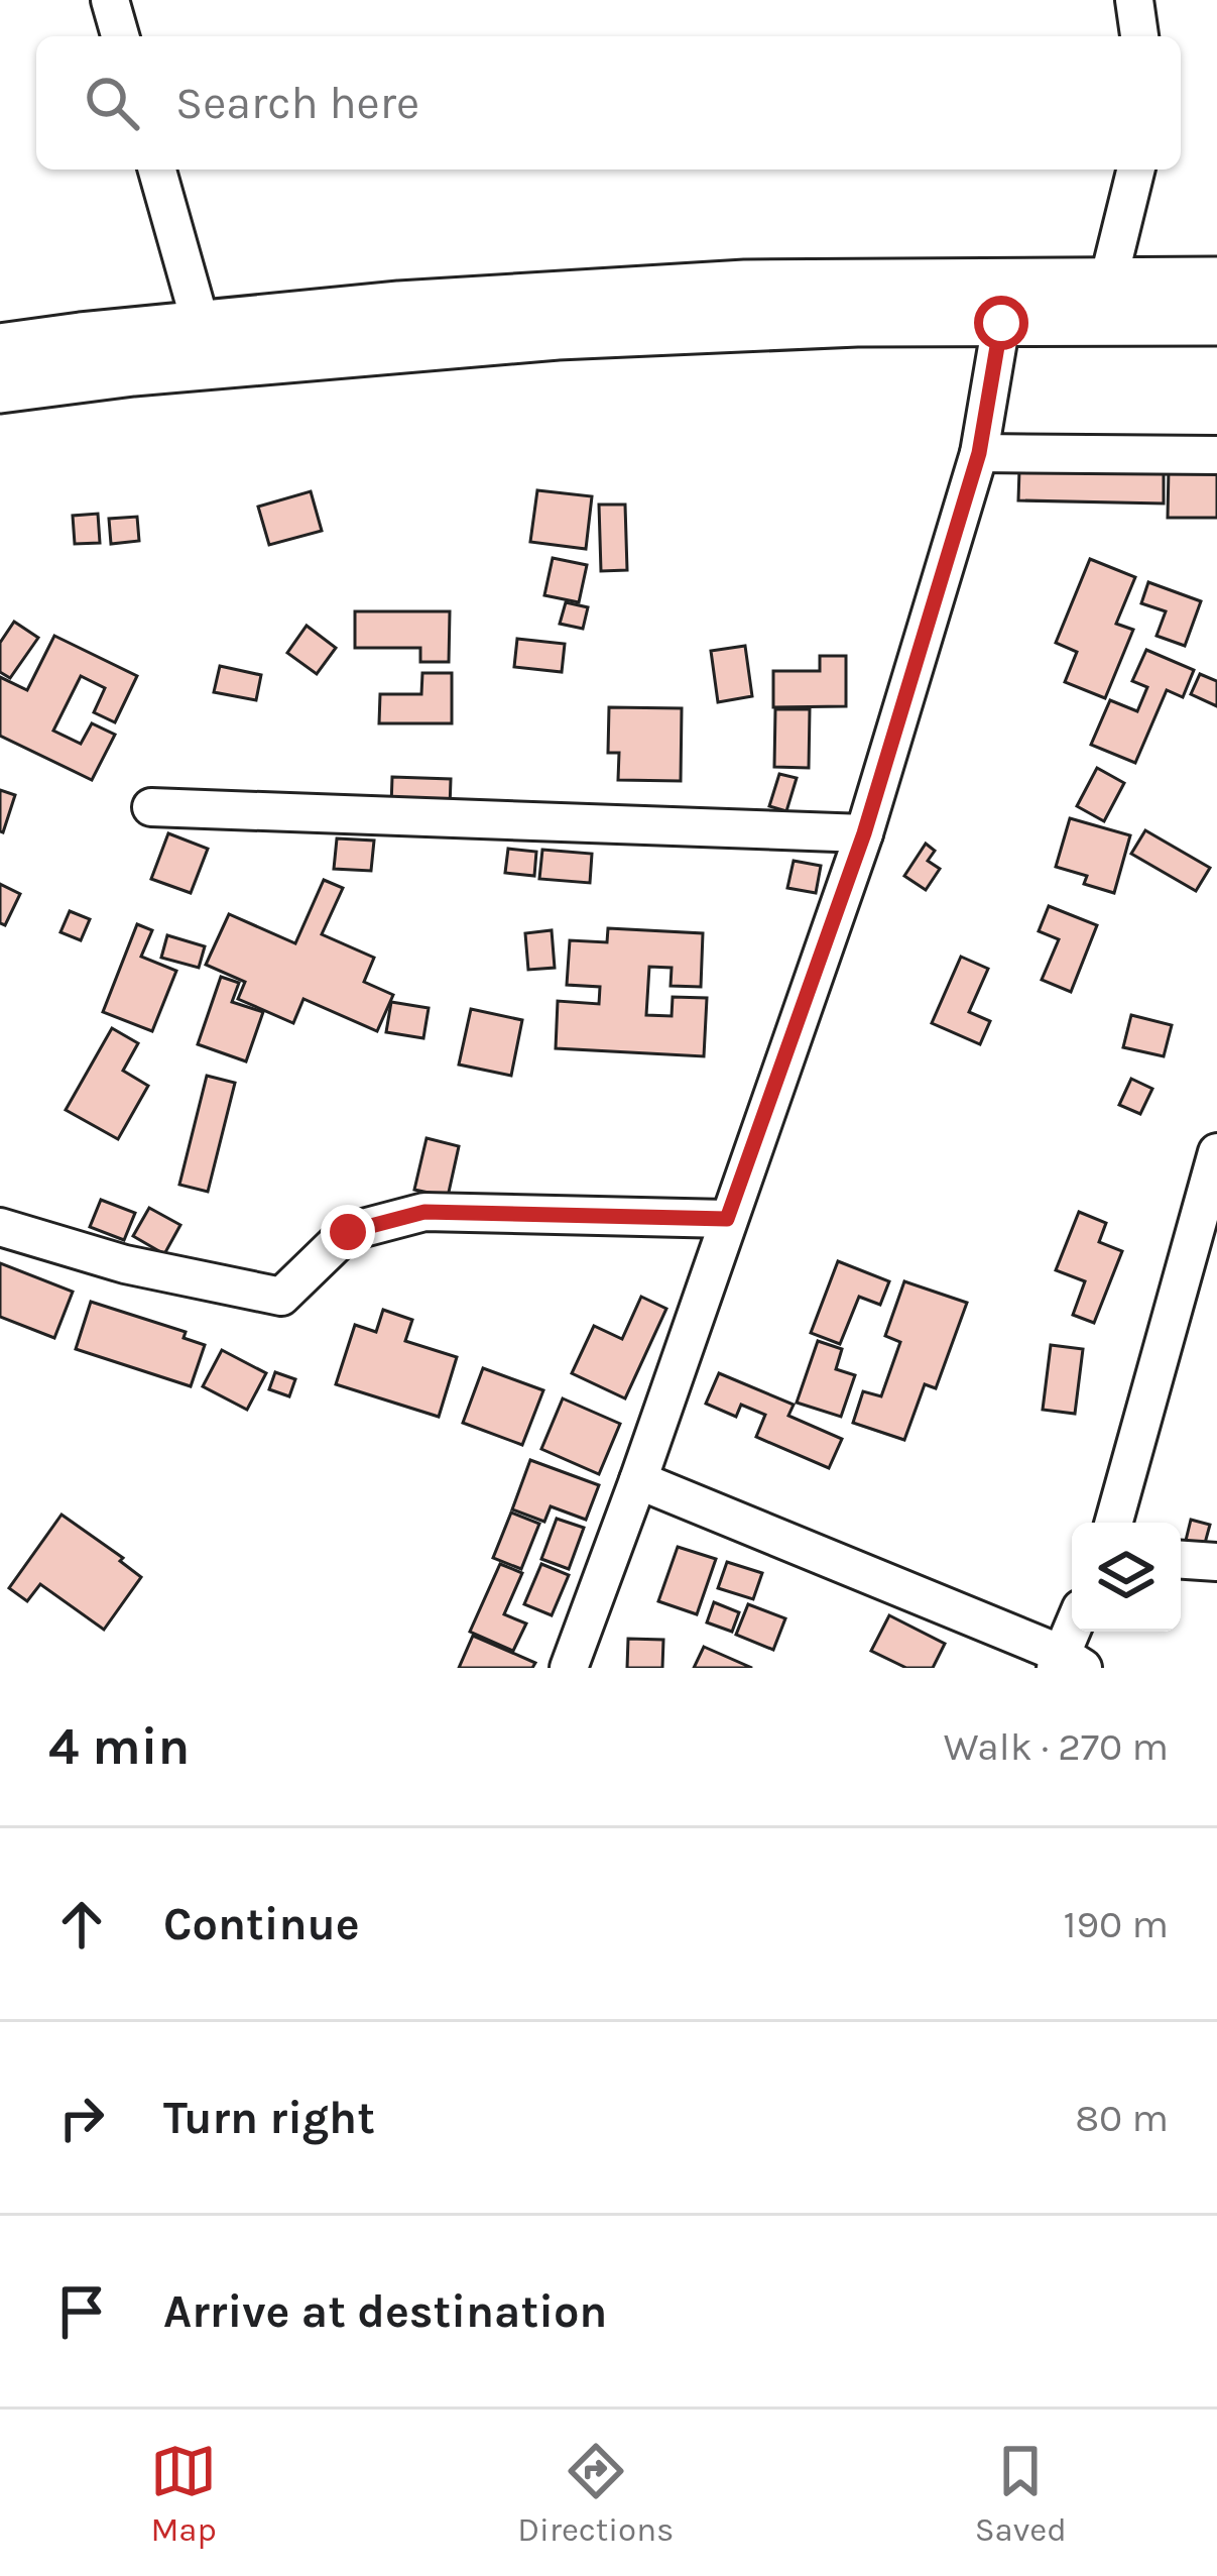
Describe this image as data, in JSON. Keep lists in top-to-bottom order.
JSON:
{
  "page": {
    "search": "Search here",
    "heading": ["4 min", "Walk · 270 m"],
    "list": [
      ["Continue", "190 m"],
      ["Turn right", "80 m"],
      "Arrive at destination"
    ],
    "nav": ["Map", "Directions", "Saved"]
  }
}
